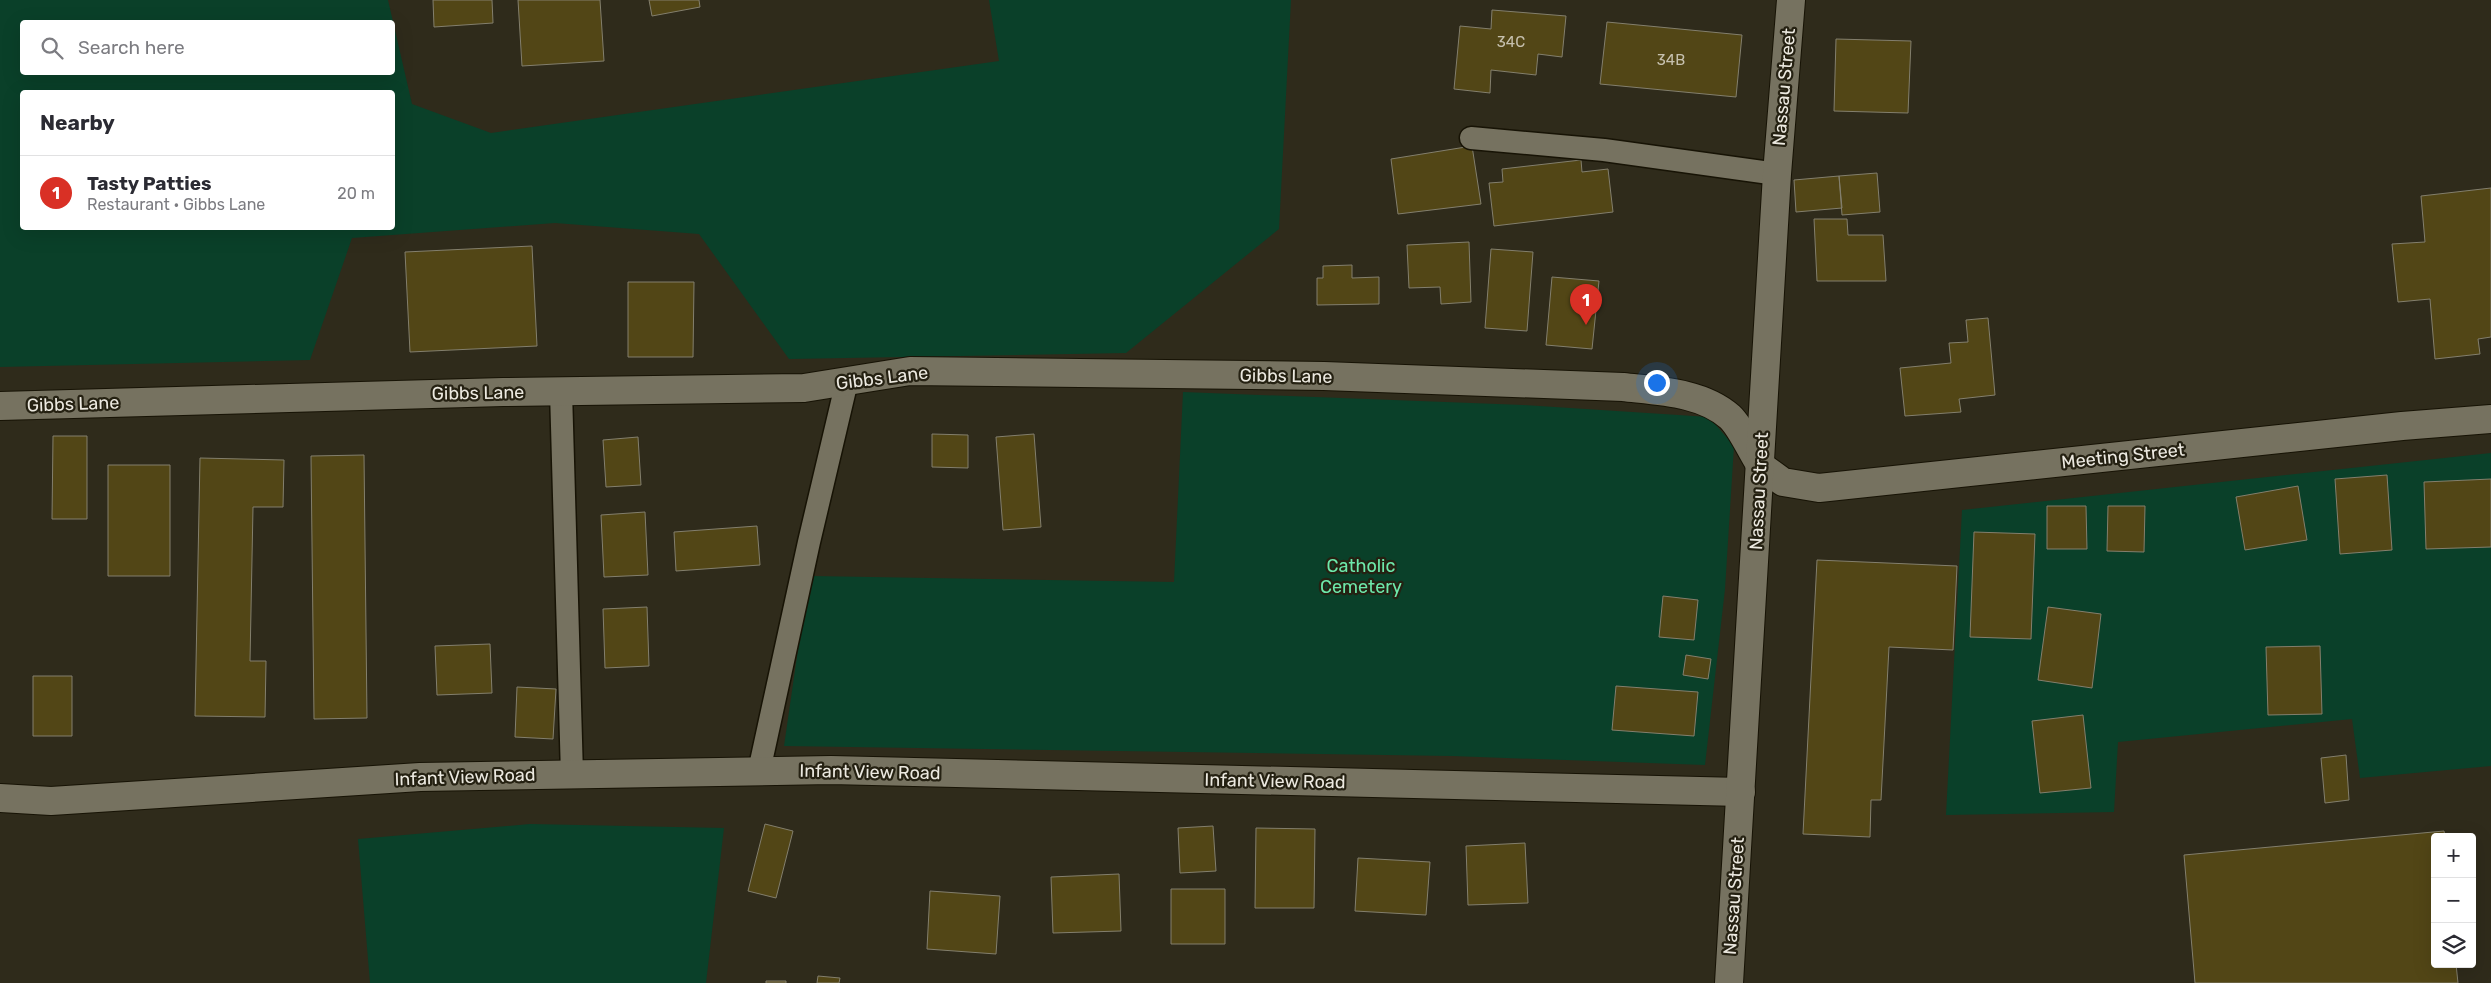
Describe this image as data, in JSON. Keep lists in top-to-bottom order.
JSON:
{
  "streets": {
    "street": [
      "Nassau Street",
      "Gibbs Lane",
      "Meeting Street",
      "Infant View Road"
    ]
  },
  "crossings": [
    ["Nassau Street", "Gibbs Lane"],
    ["Nassau Street", "Meeting Street"],
    ["Nassau Street", "Infant View Road"],
    ["Gibbs Lane", "Meeting Street"]
  ],
  "parks": ["Catholic Cemetery"],
  "house_numbers": ["34C", "34B"],
  "page": {
    "search": "Search here",
    "heading": "Nearby",
    "list": [
      {
        "mark": "1",
        "name": "Tasty Patties",
        "note": "Restaurant · Gibbs Lane",
        "value": "20 m"
      }
    ],
    "pins": "1",
    "map_buttons": ["+", "−"]
  }
}
